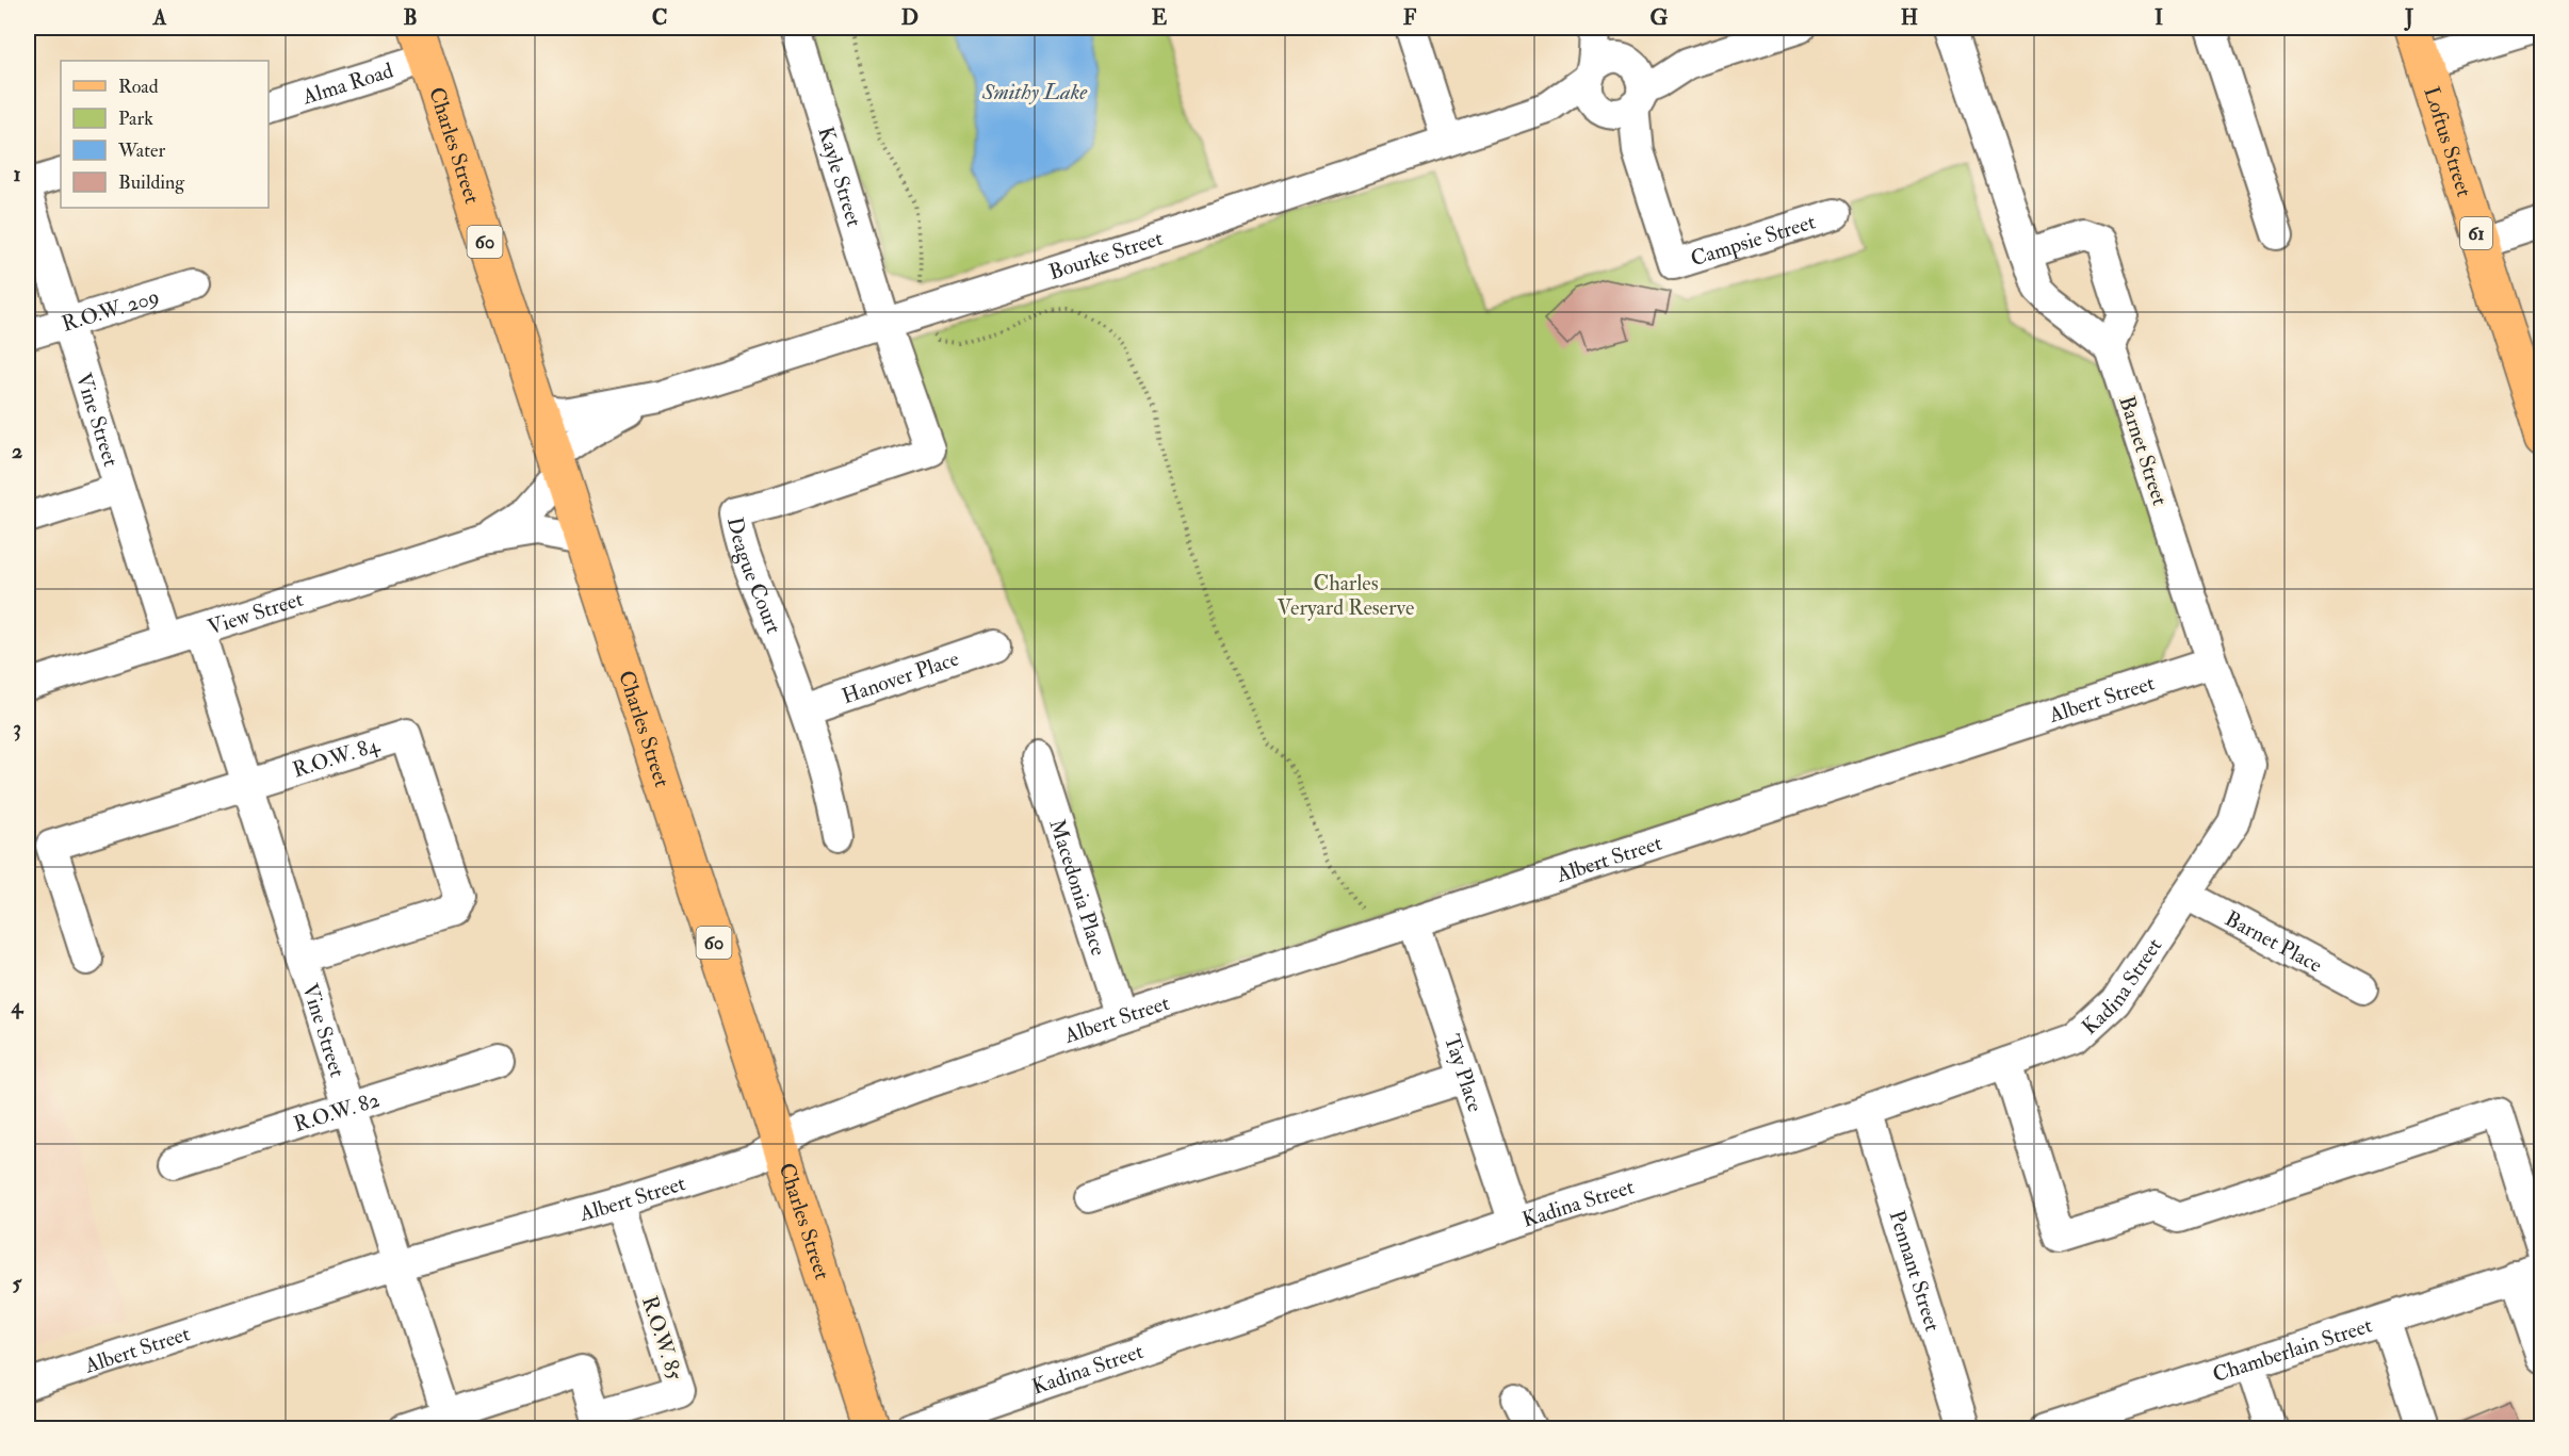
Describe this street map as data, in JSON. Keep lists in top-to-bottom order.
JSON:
{
  "streets": {
    "main road": [
      "Loftus Street",
      "Charles Street",
      "61",
      "60"
    ],
    "street": [
      "Alma Road",
      "Kayle Street",
      "Campsie Street",
      "Bourke Street",
      "R.O.W. 209",
      "Vine Street",
      "Barnet Street",
      "Deague Court",
      "View Street",
      "Hanover Place",
      "Albert Street",
      "R.O.W. 84",
      "Macedonia Place",
      "Barnet Place",
      "Kadina Street",
      "Tay Place",
      "R.O.W. 82",
      "Pennant Street",
      "R.O.W. 85",
      "Chamberlain Street"
    ]
  },
  "crossings": [
    ["Alma Road", "Charles Street"],
    ["Charles Street", "Bourke Street"],
    ["Charles Street", "View Street"],
    ["Charles Street", "Albert Street"],
    ["Kayle Street", "Bourke Street"],
    ["Kayle Street", "Deague Court"],
    ["Campsie Street", "Bourke Street"],
    ["Bourke Street", "Deague Court"],
    ["Bourke Street", "View Street"],
    ["R.O.W. 209", "Vine Street"],
    ["Vine Street", "View Street"],
    ["Vine Street", "Albert Street"],
    ["Vine Street", "R.O.W. 84"],
    ["Vine Street", "R.O.W. 82"],
    ["Barnet Street", "Albert Street"],
    ["Barnet Street", "Barnet Place"],
    ["Barnet Street", "Kadina Street"],
    ["Deague Court", "Hanover Place"],
    ["Albert Street", "Macedonia Place"],
    ["Albert Street", "Tay Place"],
    ["Albert Street", "R.O.W. 85"],
    ["Barnet Place", "Kadina Street"],
    ["Kadina Street", "Tay Place"],
    ["Kadina Street", "Pennant Street"]
  ],
  "water": ["Smithy Lake"],
  "parks": ["Charles Veryard Reserve"],
  "legend": [
    "Road",
    "Park",
    "Water",
    "Building"
  ],
  "grid": {
    "columns": [
      "A",
      "B",
      "C",
      "D",
      "E",
      "F",
      "G",
      "H",
      "I",
      "J"
    ],
    "rows": [
      "1",
      "2",
      "3",
      "4",
      "5"
    ]
  }
}
